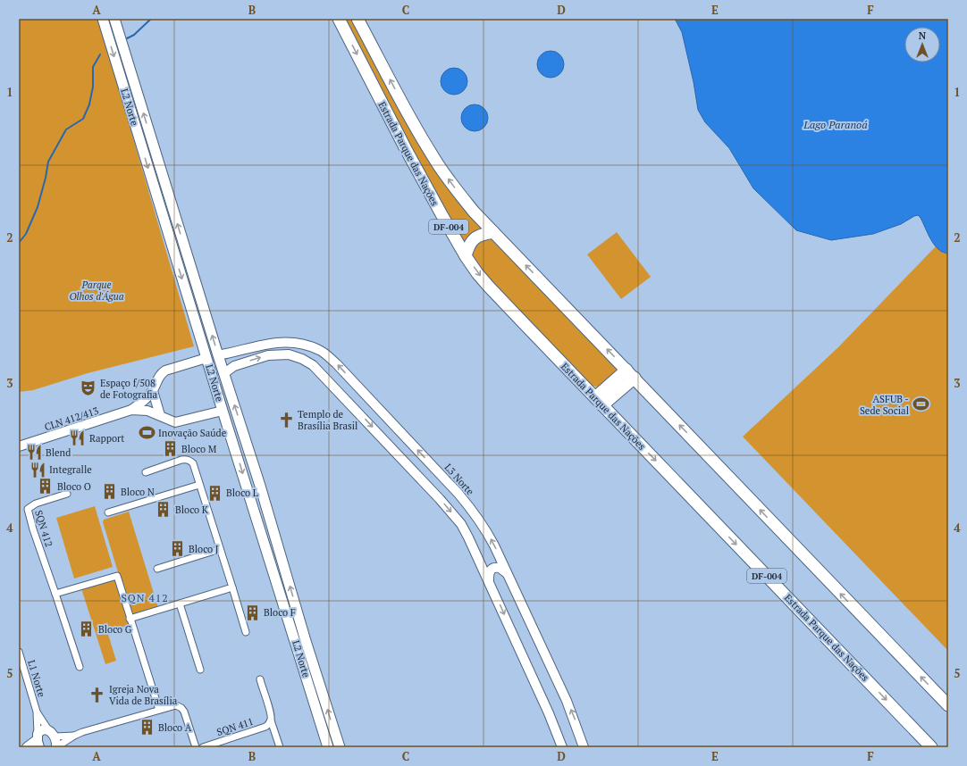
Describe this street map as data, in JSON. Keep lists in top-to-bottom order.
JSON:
{
  "streets": {
    "highway": ["Estrada Parque das Nações", "DF-004"],
    "main road": ["L2 Norte", "CLN 412/413", "L3 Norte"],
    "street": ["SQN 412", "L1 Norte", "SQN 411"]
  },
  "crossings": [
    ["L2 Norte", "L3 Norte"]
  ],
  "districts": ["SQN 412"],
  "water": ["Lago Paranoá"],
  "parks": ["Parque Olhos d'Água"],
  "places": {
    "theatre": ["Espaço f/508 de Fotografia"],
    "sports": ["ASFUB - Sede Social", "Inovação Saúde"],
    "church": ["Templo de Brasília Brasil", "Igreja Nova Vida de Brasília"],
    "restaurant": ["Rapport", "Blend", "Integralle"],
    "building": [
      "Bloco M",
      "Bloco O",
      "Bloco N",
      "Bloco L",
      "Bloco K",
      "Bloco J",
      "Bloco F",
      "Bloco G",
      "Bloco A"
    ]
  },
  "north": "top",
  "grid": {
    "columns": [
      "A",
      "B",
      "C",
      "D",
      "E",
      "F"
    ],
    "rows": [
      "1",
      "2",
      "3",
      "4",
      "5"
    ]
  }
}
